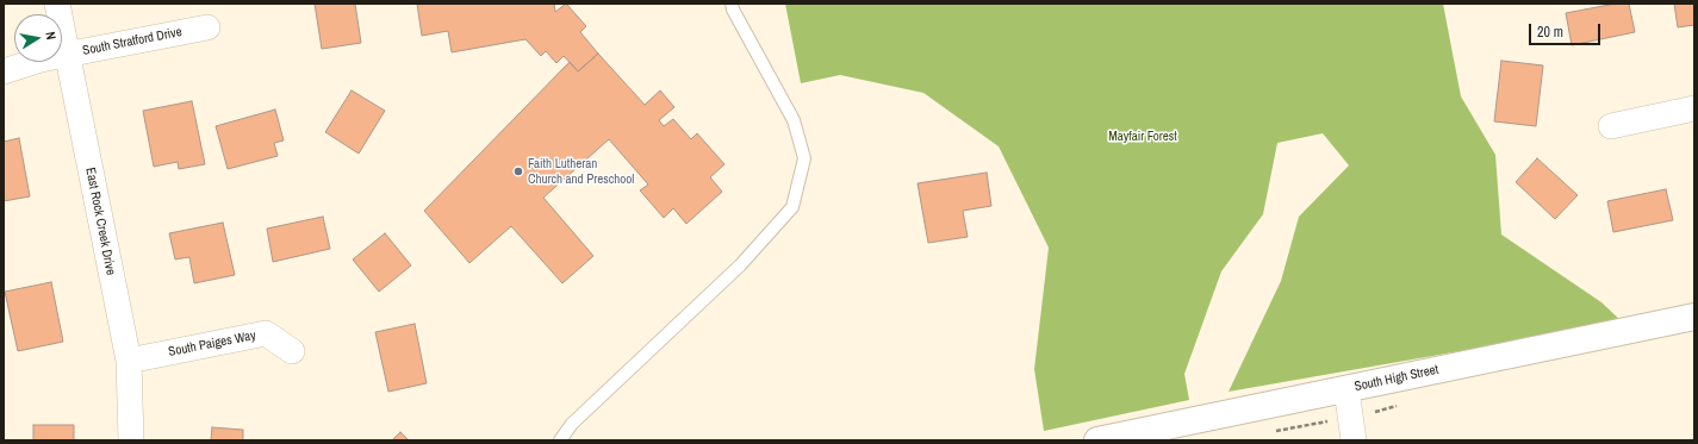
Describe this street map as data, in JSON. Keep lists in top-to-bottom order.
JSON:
{
  "streets": {
    "street": [
      "South Stratford Drive",
      "East Rock Creek Drive",
      "South Paiges Way",
      "South High Street"
    ]
  },
  "crossings": [
    ["South Stratford Drive", "East Rock Creek Drive"],
    ["East Rock Creek Drive", "South Paiges Way"]
  ],
  "parks": ["Mayfair Forest"],
  "places": ["Faith Lutheran Church and Preschool"],
  "scale_bar": "20 m",
  "north": "right"
}
